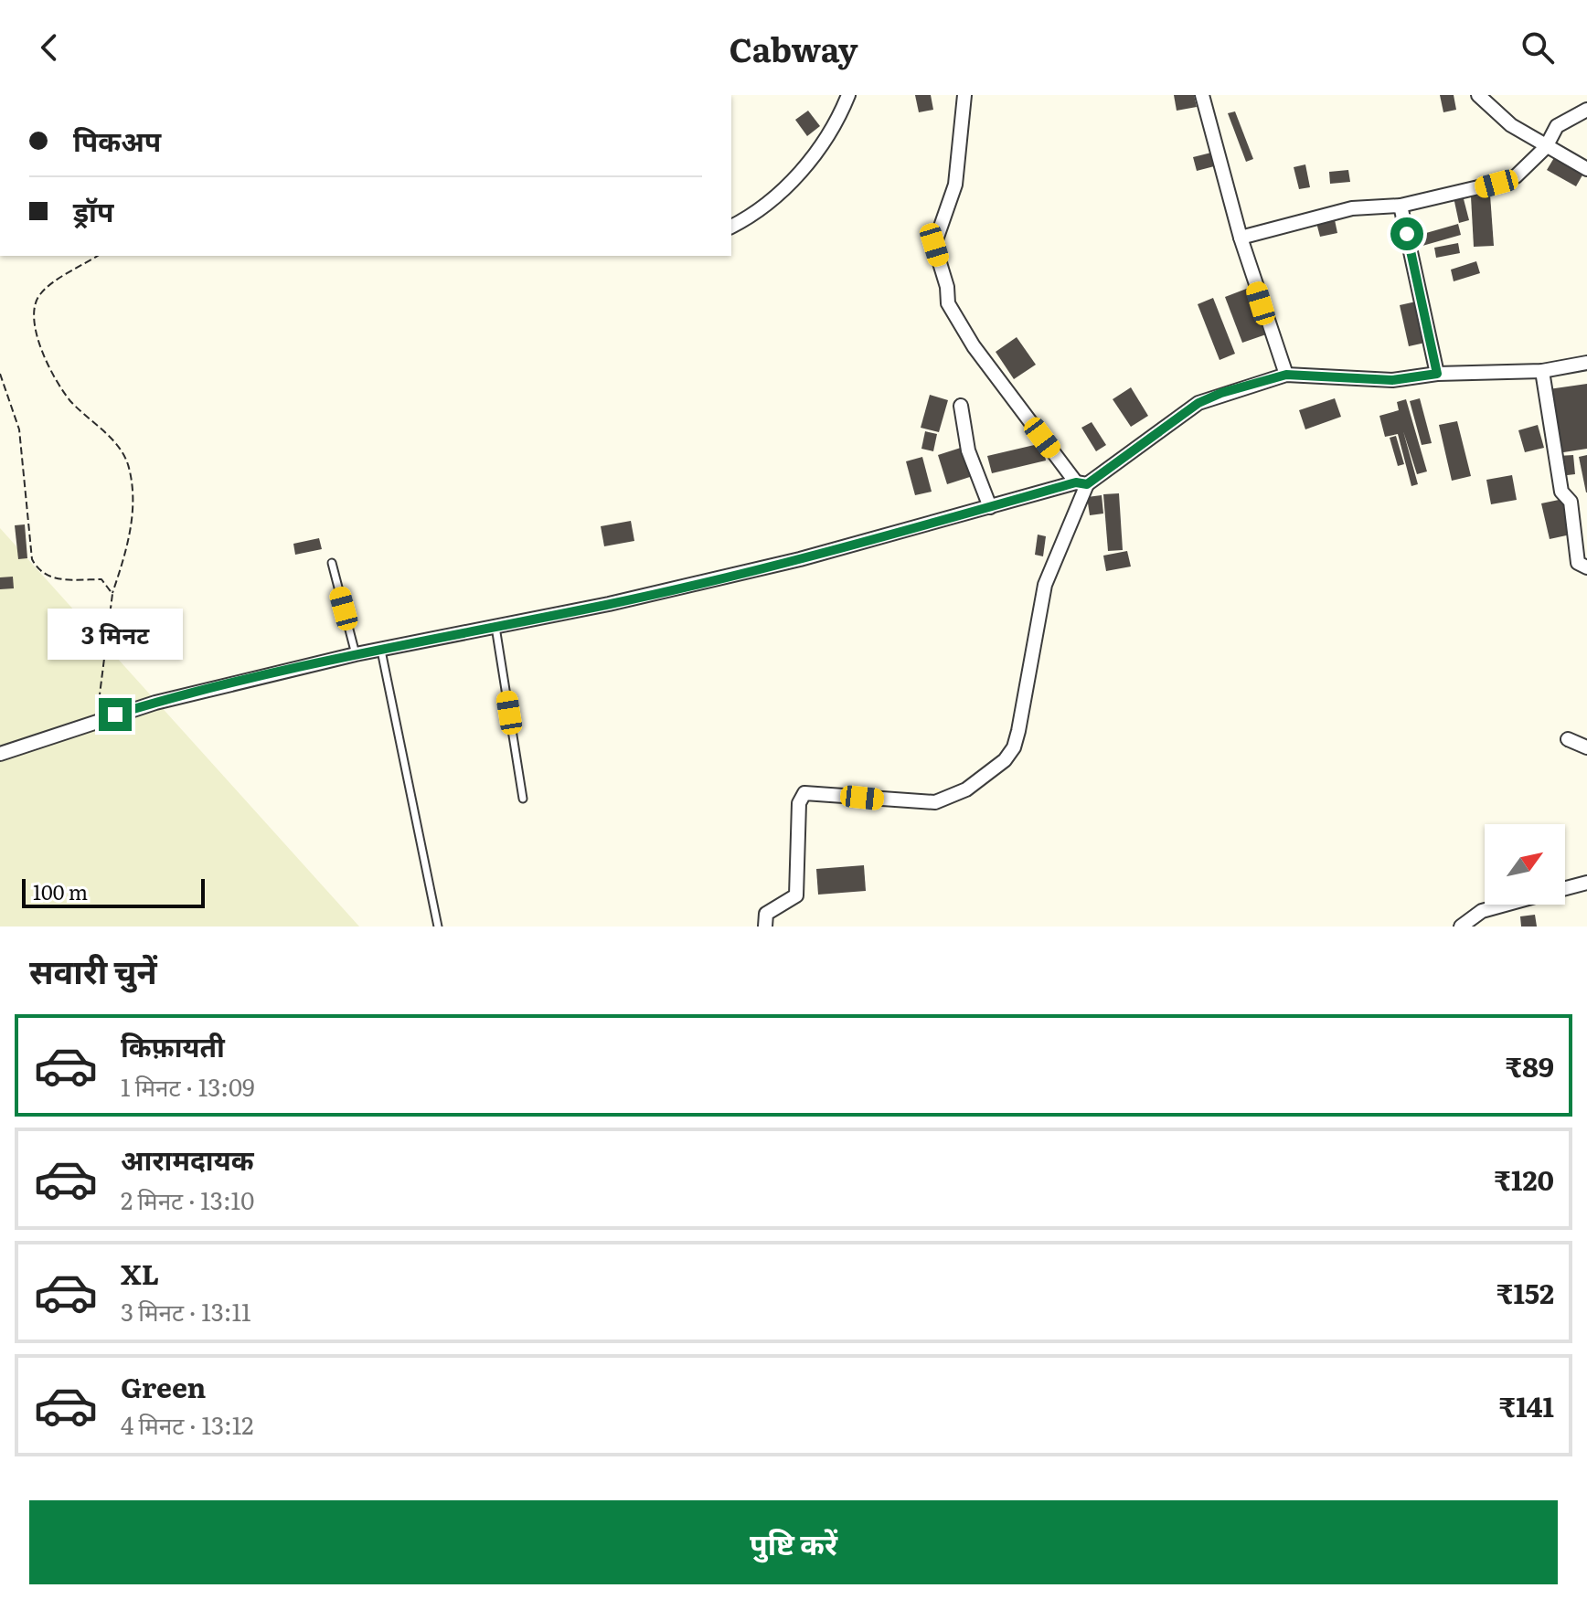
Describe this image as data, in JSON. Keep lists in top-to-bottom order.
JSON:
{
  "scale_bar": "100 m",
  "north": "top right",
  "page": {
    "header": "Cabway",
    "banner": ["पिकअप", "ड्रॉप"],
    "bubble": "3 मिनट",
    "scale": "100 m",
    "heading": "सवारी चुनें",
    "list": [
      {
        "name": "किफ़ायती",
        "note": "1 मिनट · 13:09",
        "value": "₹89"
      },
      {
        "name": "आरामदायक",
        "note": "2 मिनट · 13:10",
        "value": "₹120"
      },
      {
        "name": "XL",
        "note": "3 मिनट · 13:11",
        "value": "₹152"
      },
      {
        "name": "Green",
        "note": "4 मिनट · 13:12",
        "value": "₹141"
      }
    ],
    "buttons": "पुष्टि करें"
  }
}
